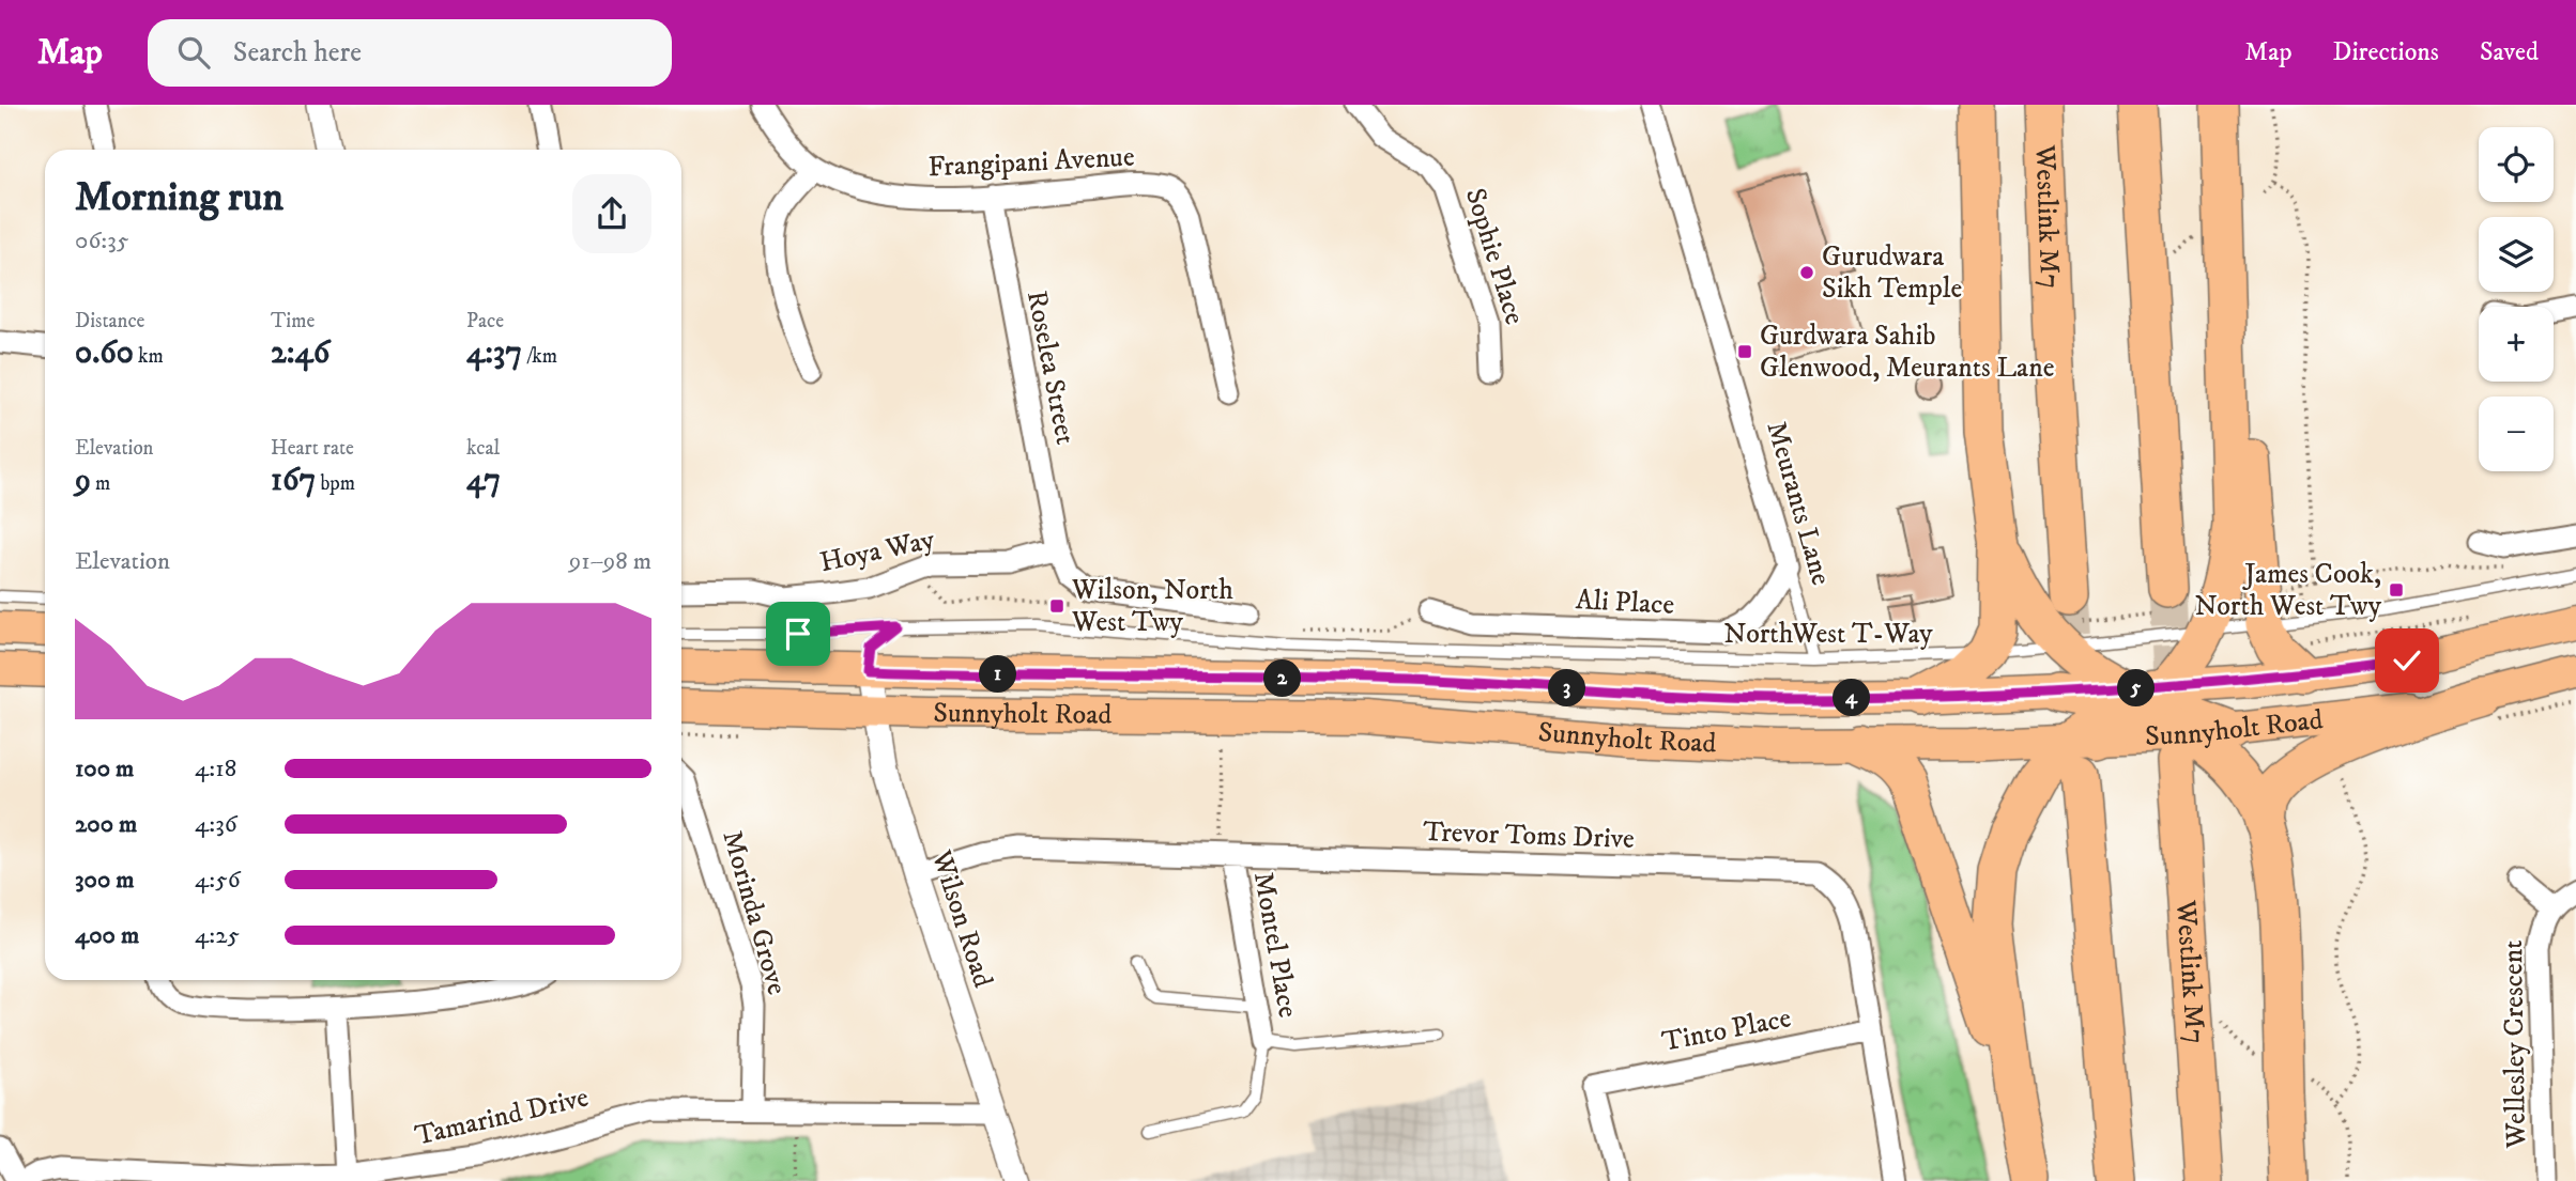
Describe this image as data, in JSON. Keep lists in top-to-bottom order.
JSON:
{
  "streets": {
    "highway": ["Westlink M7"],
    "main road": ["Sunnyholt Road"],
    "street": [
      "Frangipani Avenue",
      "Sophie Place",
      "Roselea Street",
      "Meurants Lane",
      "Hoya Way",
      "Ali Place",
      "Trevor Toms Drive",
      "Morinda Grove",
      "Wilson Road",
      "Montel Place",
      "Tinto Place",
      "Wellesley Crescent",
      "Tamarind Drive"
    ],
    "lane": ["NorthWest T-Way"]
  },
  "crossings": [
    ["Frangipani Avenue", "Roselea Street"],
    ["Westlink M7", "NorthWest T-Way"],
    ["Westlink M7", "Sunnyholt Road"],
    ["Roselea Street", "Hoya Way"],
    ["Meurants Lane", "Ali Place"],
    ["Meurants Lane", "NorthWest T-Way"],
    ["Sunnyholt Road", "Wilson Road"],
    ["Trevor Toms Drive", "Wilson Road"],
    ["Trevor Toms Drive", "Montel Place"],
    ["Trevor Toms Drive", "Tinto Place"],
    ["Morinda Grove", "Tamarind Drive"],
    ["Wilson Road", "Tamarind Drive"]
  ],
  "places": {
    "other": ["Gurudwara Sikh Temple"],
    "transit": ["Gurdwara Sahib Glenwood, Meurants Lane", "James Cook, North West Twy", "Wilson, North West Twy"]
  },
  "page": {
    "header": "Map",
    "search": "Search here",
    "nav": ["Map", "Directions", "Saved"],
    "map_buttons": ["+", "−"],
    "heading": ["Morning run", "06:35"],
    "stats": [
      ["Distance", "0.60 km"],
      ["Time", "2:46"],
      ["Pace", "4:37 /km"],
      ["Elevation", "9 m"],
      ["Heart rate", "167 bpm"],
      ["kcal", "47"]
    ],
    "chart": ["Elevation", "91–98 m"],
    "pins": [
      "1",
      "2",
      "3",
      "5",
      "4"
    ],
    "list": [
      {
        "name": "100 m",
        "note": "4:18"
      },
      {
        "name": "200 m",
        "note": "4:36"
      },
      {
        "name": "300 m",
        "note": "4:56"
      },
      {
        "name": "400 m",
        "note": "4:25"
      }
    ]
  }
}
